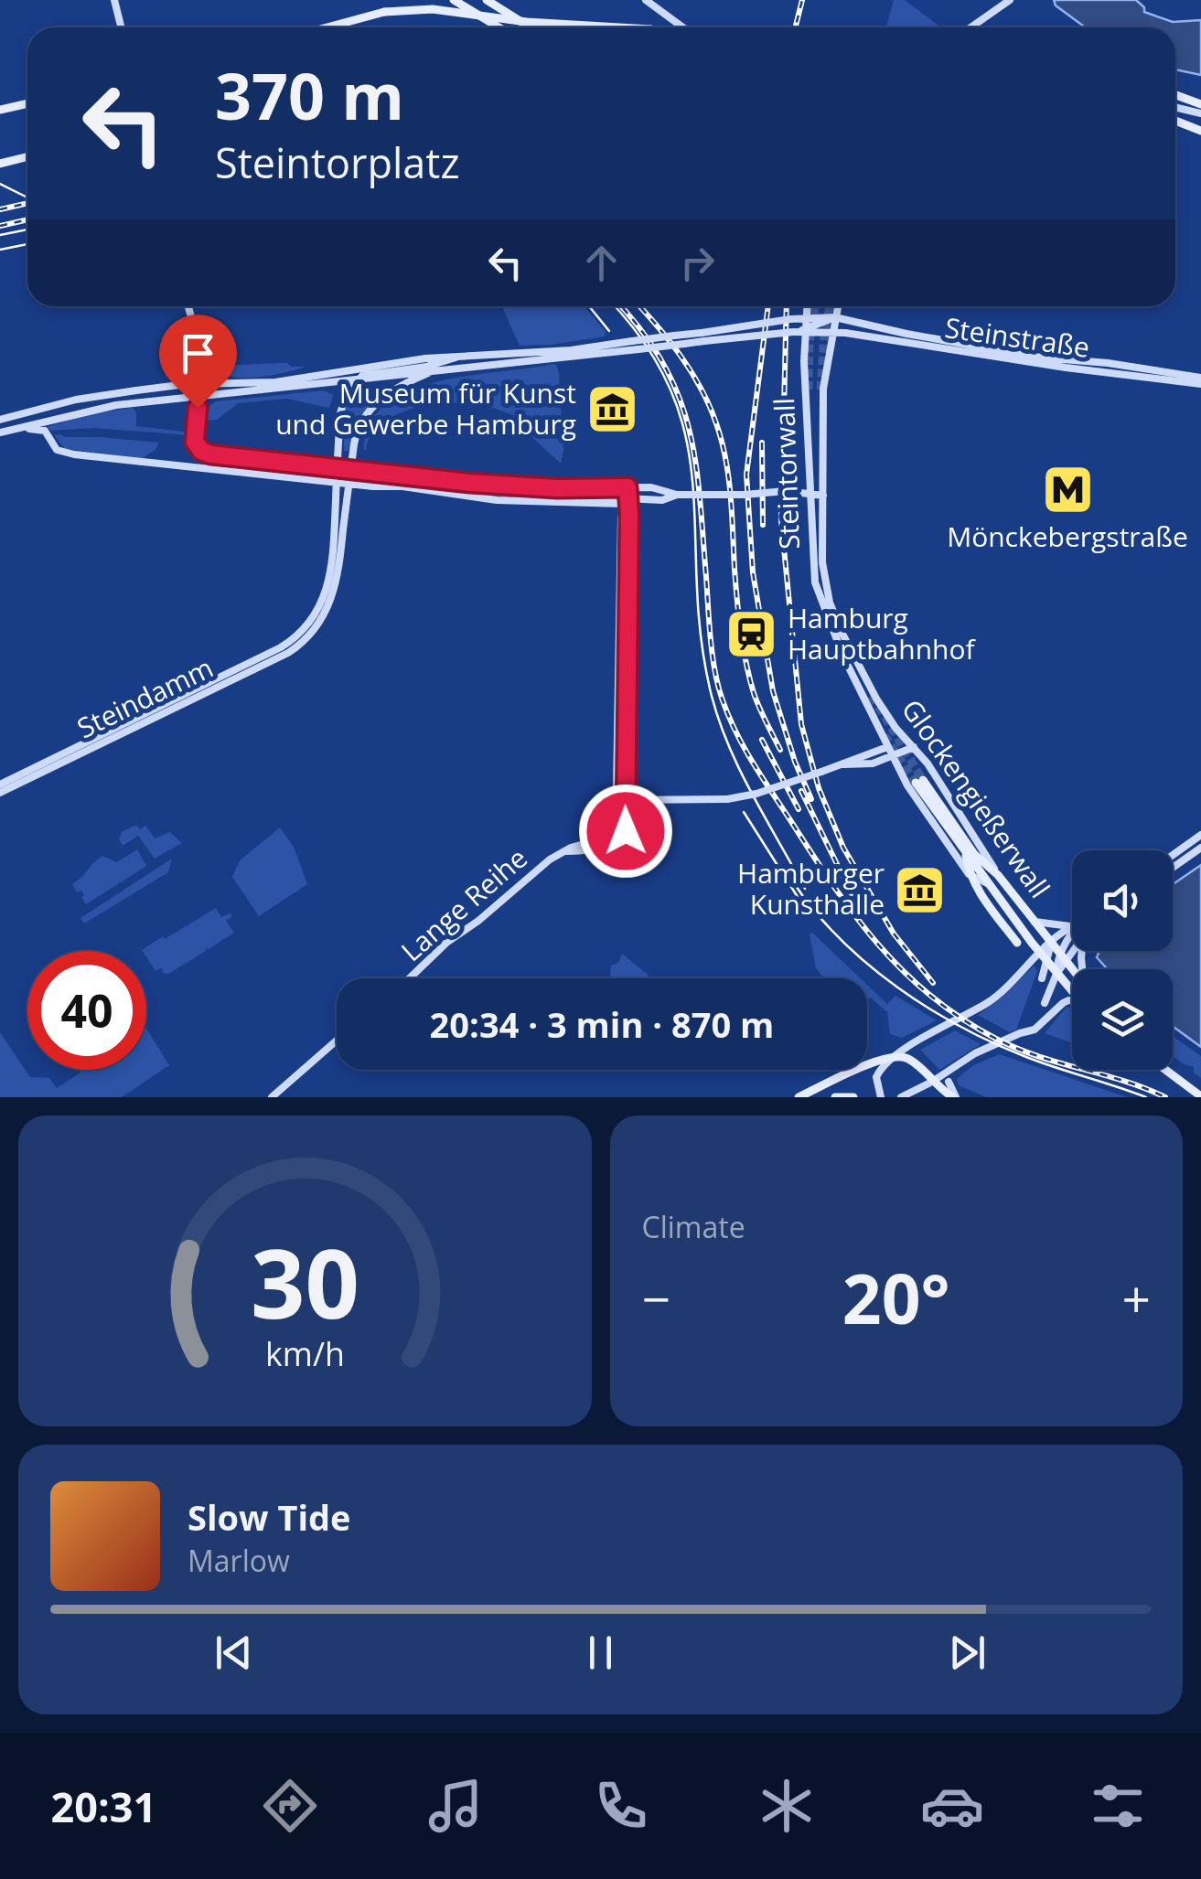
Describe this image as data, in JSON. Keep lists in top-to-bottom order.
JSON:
{
  "streets": {
    "main road": [
      "Steinstraße",
      "Steintorwall",
      "Steindamm",
      "Glockengießerwall",
      "Lange Reihe"
    ]
  },
  "crossings": [
    ["Steinstraße", "Steintorwall"],
    ["Steintorwall", "Glockengießerwall"]
  ],
  "places": {
    "museum": ["Museum für Kunst und Gewerbe Hamburg", "Hamburger Kunsthalle"],
    "metro station": ["Mönckebergstraße"],
    "station": ["Hamburg Hauptbahnhof"]
  },
  "page": {
    "turn": ["370 m", "Steintorplatz"],
    "limit": "40",
    "trip": "20:34 · 3 min · 870 m",
    "tile": "Climate",
    "heat": ["−", "20°", "+"],
    "song": ["Slow Tide", "Marlow"],
    "tabs": "20:31",
    "gauge": ["30", "km/h"]
  }
}
